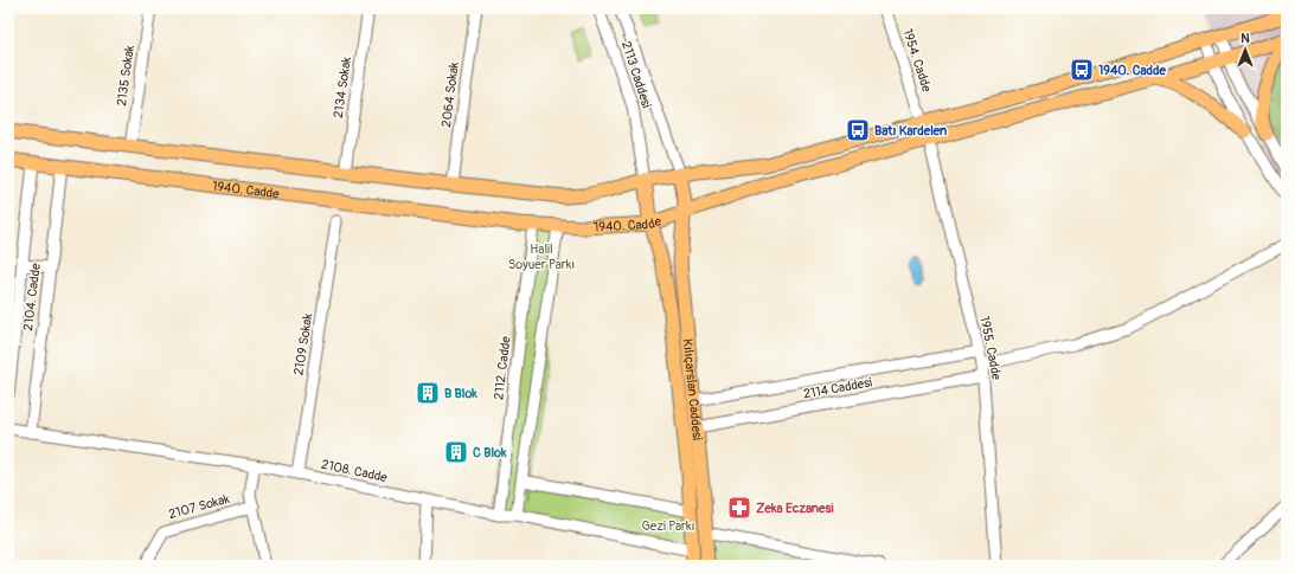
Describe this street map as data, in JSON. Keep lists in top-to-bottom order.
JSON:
{
  "streets": {
    "main road": ["1940. Cadde", "Kılıçarslan Caddesi"],
    "street": [
      "1954. Cadde",
      "2113 Caddesi",
      "2135 Sokak",
      "2134 Sokak",
      "2064 Sokak",
      "2104. Cadde",
      "2109 Sokak",
      "1955. Cadde",
      "2112. Cadde",
      "2114 Caddesi",
      "2108. Cadde",
      "2107 Sokak"
    ]
  },
  "crossings": [
    ["2113 Caddesi", "Kılıçarslan Caddesi"],
    ["1940. Cadde", "2104. Cadde"],
    ["1940. Cadde", "1955. Cadde"],
    ["1940. Cadde", "2112. Cadde"],
    ["1940. Cadde", "Kılıçarslan Caddesi"],
    ["2104. Cadde", "2108. Cadde"],
    ["2109 Sokak", "2108. Cadde"],
    ["1955. Cadde", "2114 Caddesi"],
    ["2112. Cadde", "2108. Cadde"],
    ["2114 Caddesi", "Kılıçarslan Caddesi"],
    ["Kılıçarslan Caddesi", "2108. Cadde"]
  ],
  "parks": ["Halil Soyuer Parkı", "Gezi Parkı"],
  "places": {
    "bus stop": ["1940. Cadde", "Batı Kardelen"],
    "building": ["B Blok", "C Blok"],
    "pharmacy": ["Zeka Eczanesi"]
  },
  "north": "top"
}
